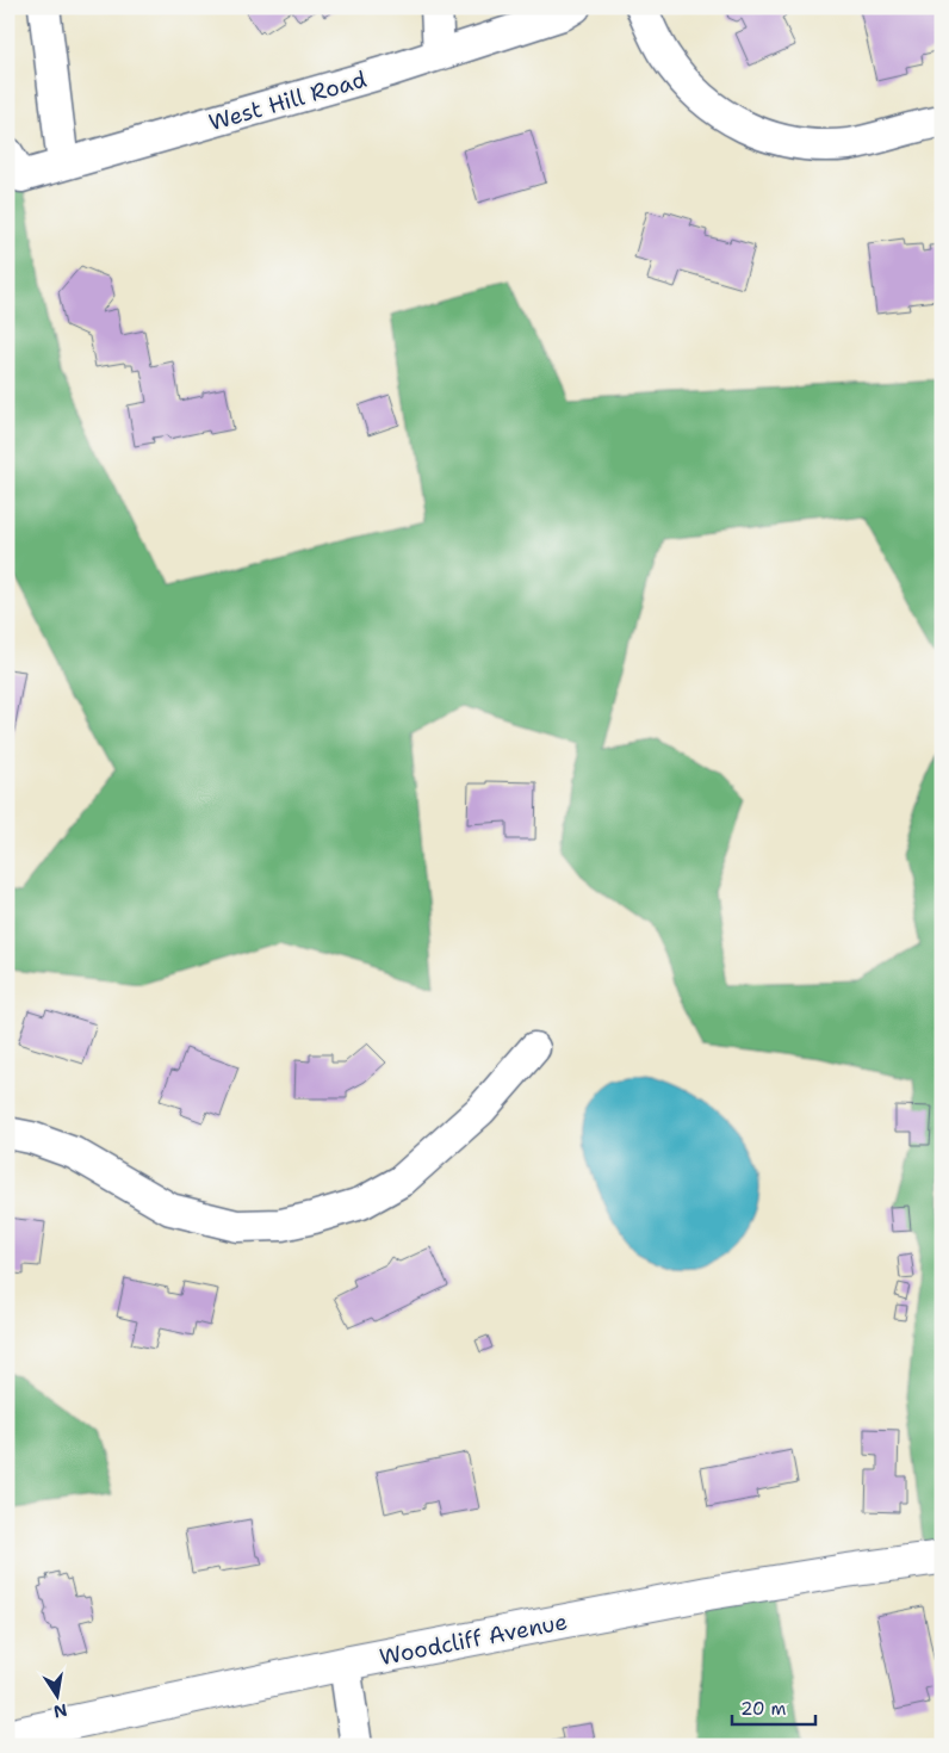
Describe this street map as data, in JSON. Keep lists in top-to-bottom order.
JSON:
{
  "streets": {
    "main road": ["Woodcliff Avenue"],
    "street": ["West Hill Road"]
  },
  "scale_bar": "20 m",
  "north": "bottom"
}
